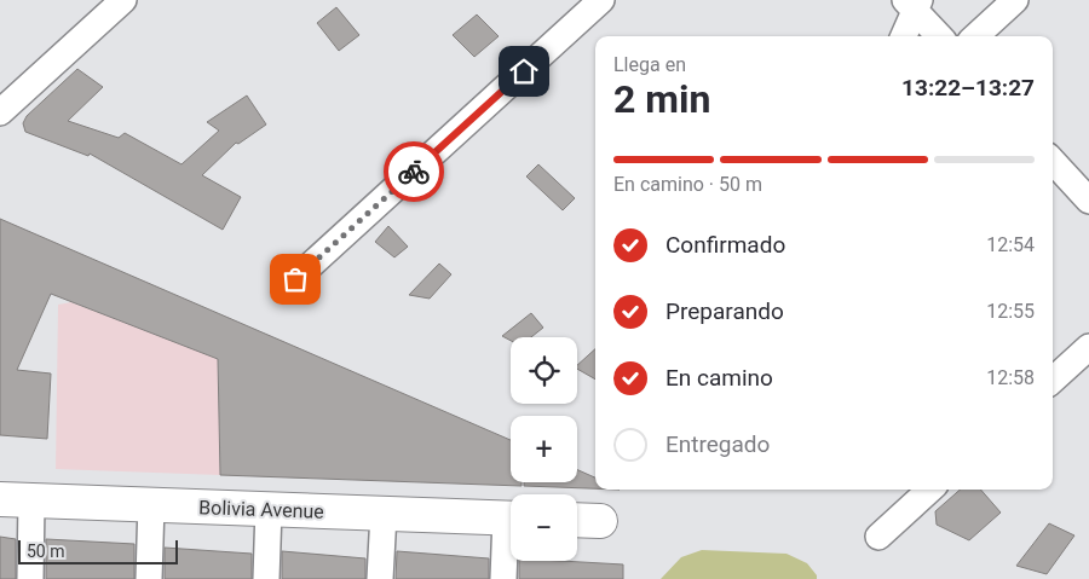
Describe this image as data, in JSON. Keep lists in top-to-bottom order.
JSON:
{
  "streets": {
    "main road": ["Bolivia Avenue"]
  },
  "scale_bar": "50 m",
  "page": {
    "heading": ["2 min", "Llega en", "13:22–13:27"],
    "bar": "En camino · 50 m",
    "list": [
      ["Confirmado", "12:54"],
      ["Preparando", "12:55"],
      ["En camino", "12:58"],
      "Entregado"
    ],
    "map_buttons": ["+", "−"],
    "scale": "50 m"
  }
}
